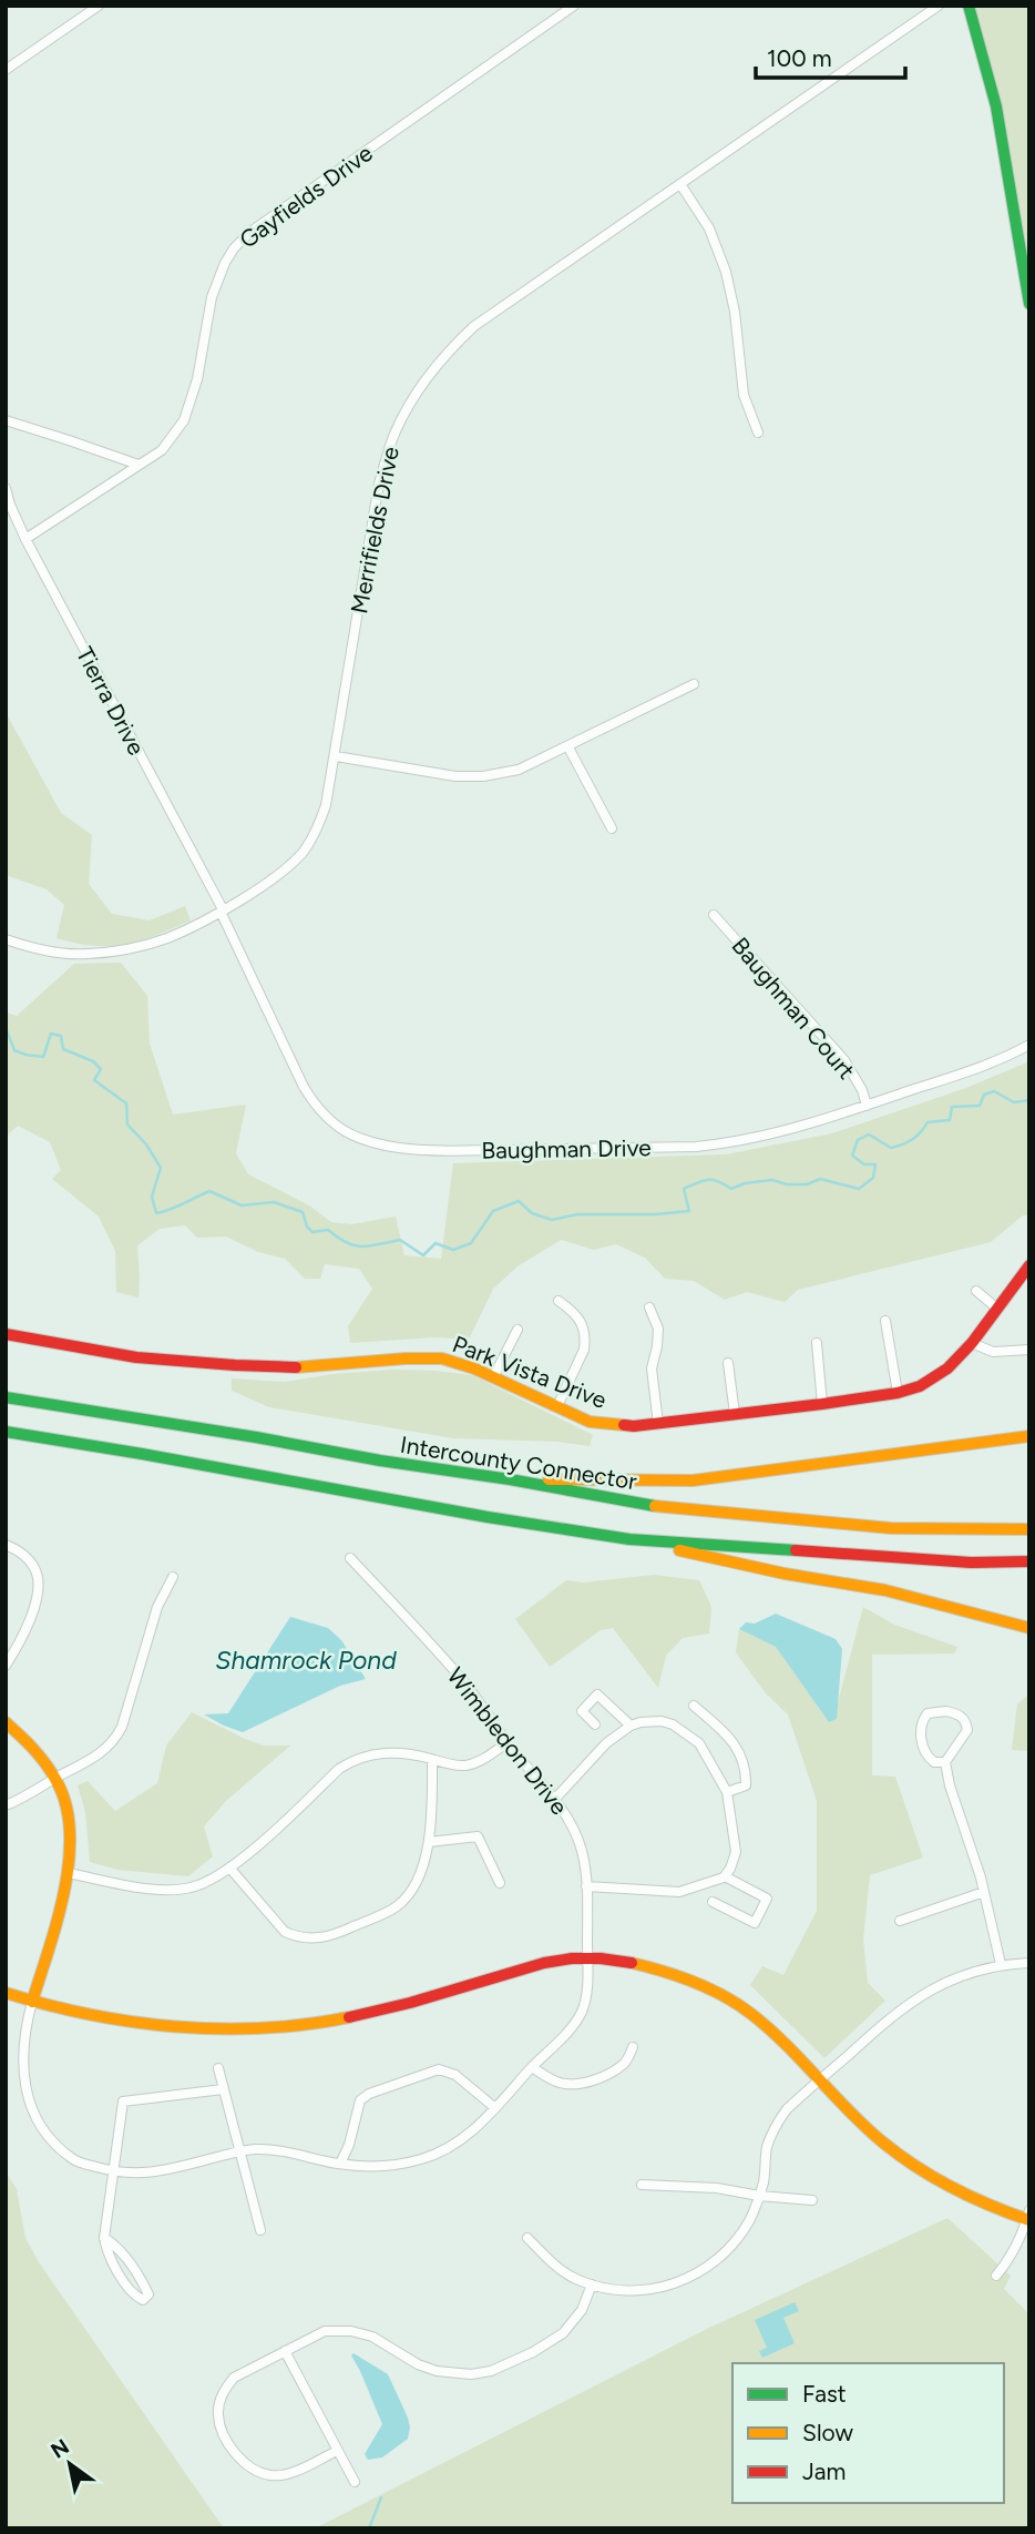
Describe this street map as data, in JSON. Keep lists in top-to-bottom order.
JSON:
{
  "streets": {
    "main road": ["Park Vista Drive", "Intercounty Connector"],
    "street": [
      "Gayfields Drive",
      "Merrifields Drive",
      "Tierra Drive",
      "Baughman Court",
      "Baughman Drive",
      "Wimbledon Drive"
    ]
  },
  "crossings": [
    ["Gayfields Drive", "Tierra Drive"],
    ["Merrifields Drive", "Tierra Drive"],
    ["Merrifields Drive", "Baughman Drive"],
    ["Tierra Drive", "Baughman Drive"],
    ["Baughman Court", "Baughman Drive"]
  ],
  "water": ["Shamrock Pond"],
  "legend": ["Fast", "Slow", "Jam"],
  "scale_bar": "100 m",
  "north": "top left"
}
